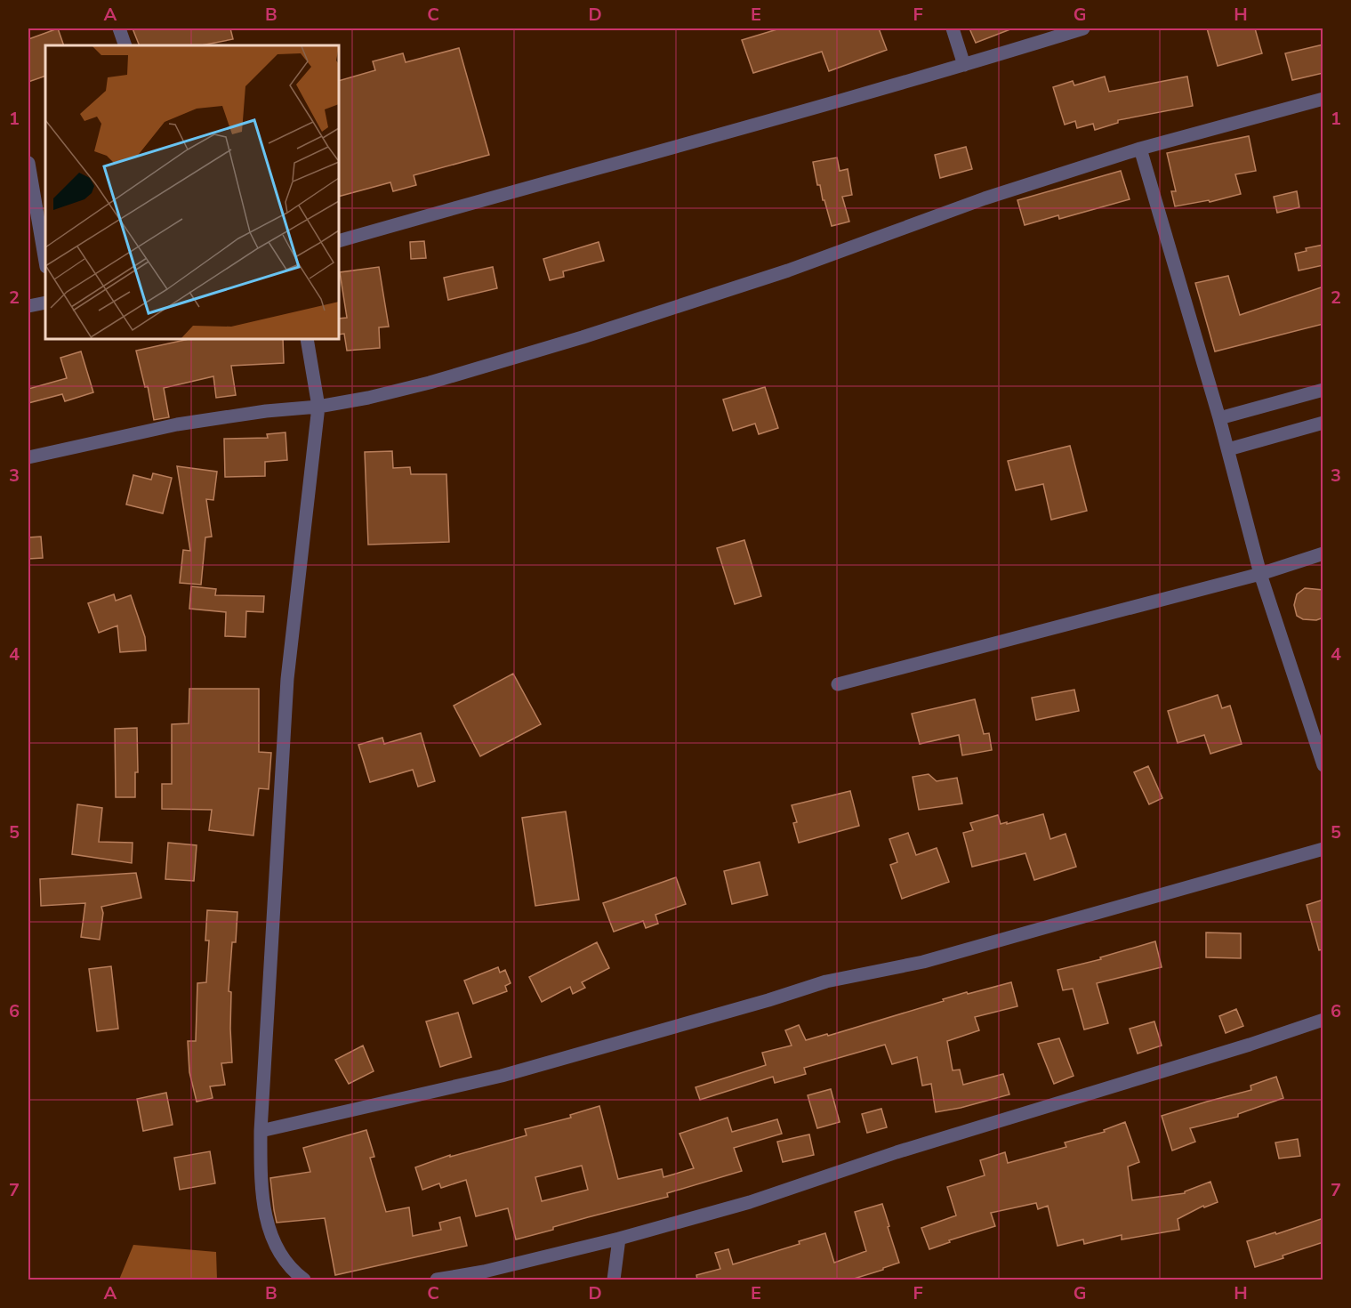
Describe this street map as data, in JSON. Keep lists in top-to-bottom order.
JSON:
{
  "grid": {
    "columns": [
      "A",
      "B",
      "C",
      "D",
      "E",
      "F",
      "G",
      "H"
    ],
    "rows": [
      "1",
      "2",
      "3",
      "4",
      "5",
      "6",
      "7"
    ]
  }
}
